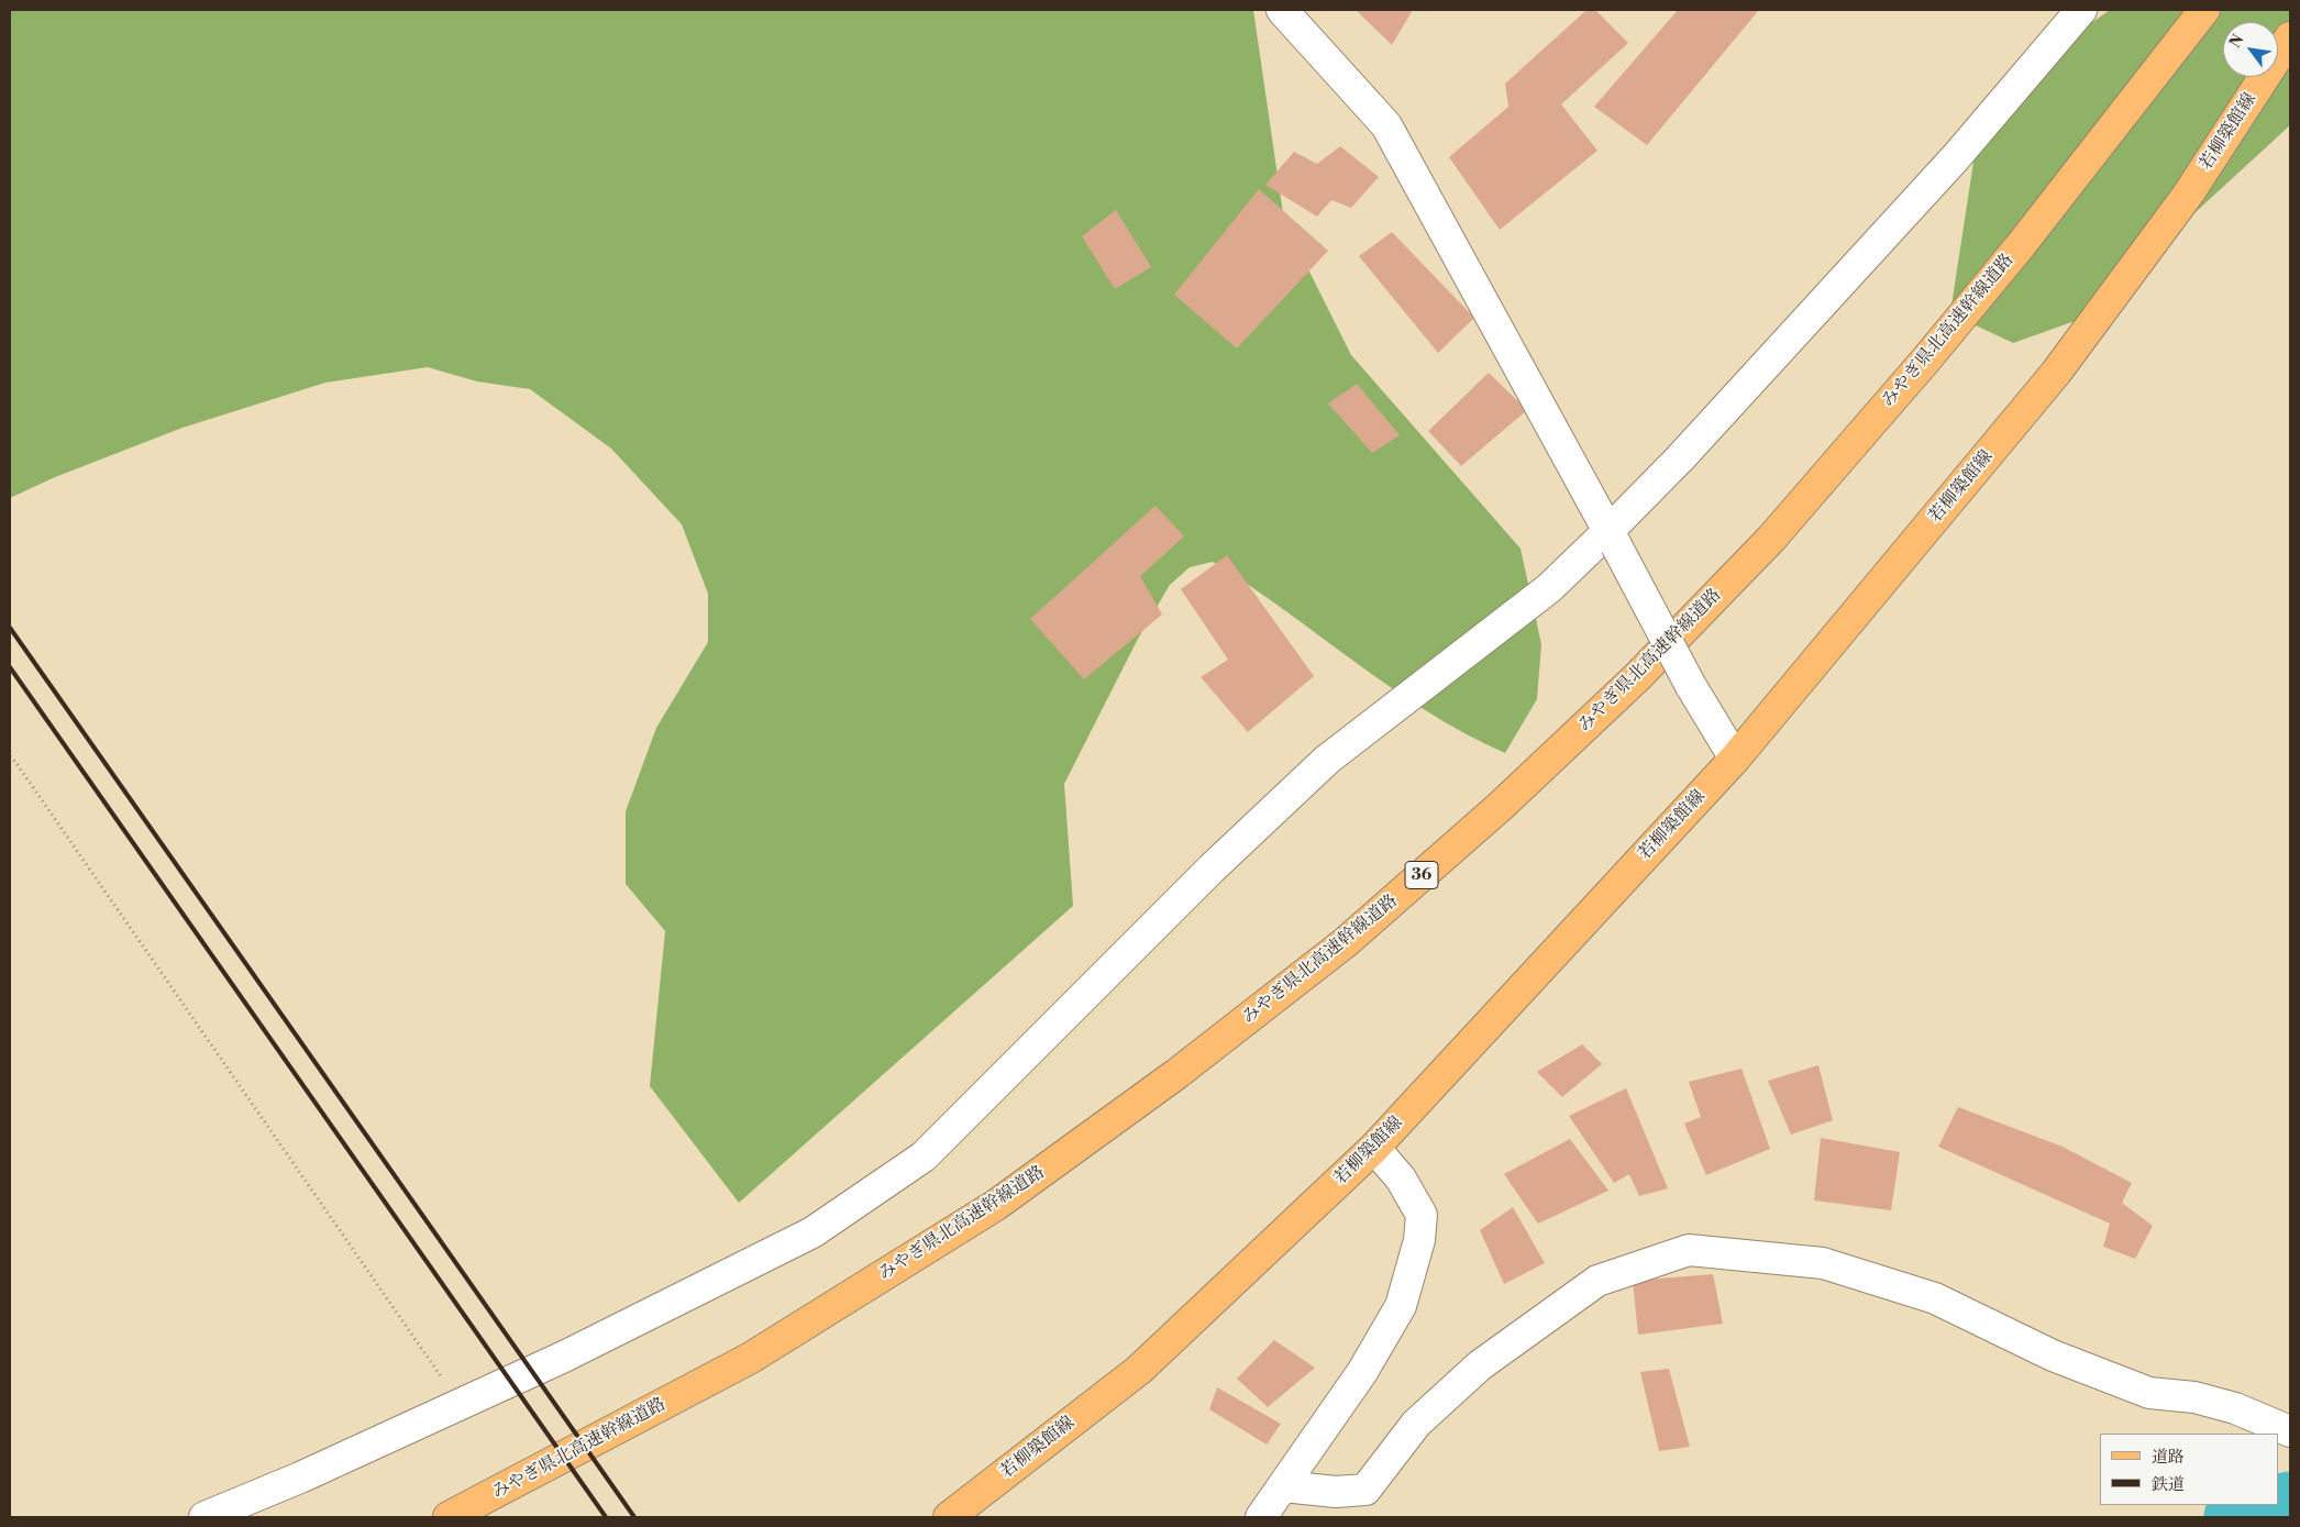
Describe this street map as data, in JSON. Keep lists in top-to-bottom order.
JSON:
{
  "streets": {
    "main road": ["若柳築館線", "みやぎ県北高速幹線道路", "36"]
  },
  "legend": ["道路", "鉄道"],
  "north": "top left"
}
